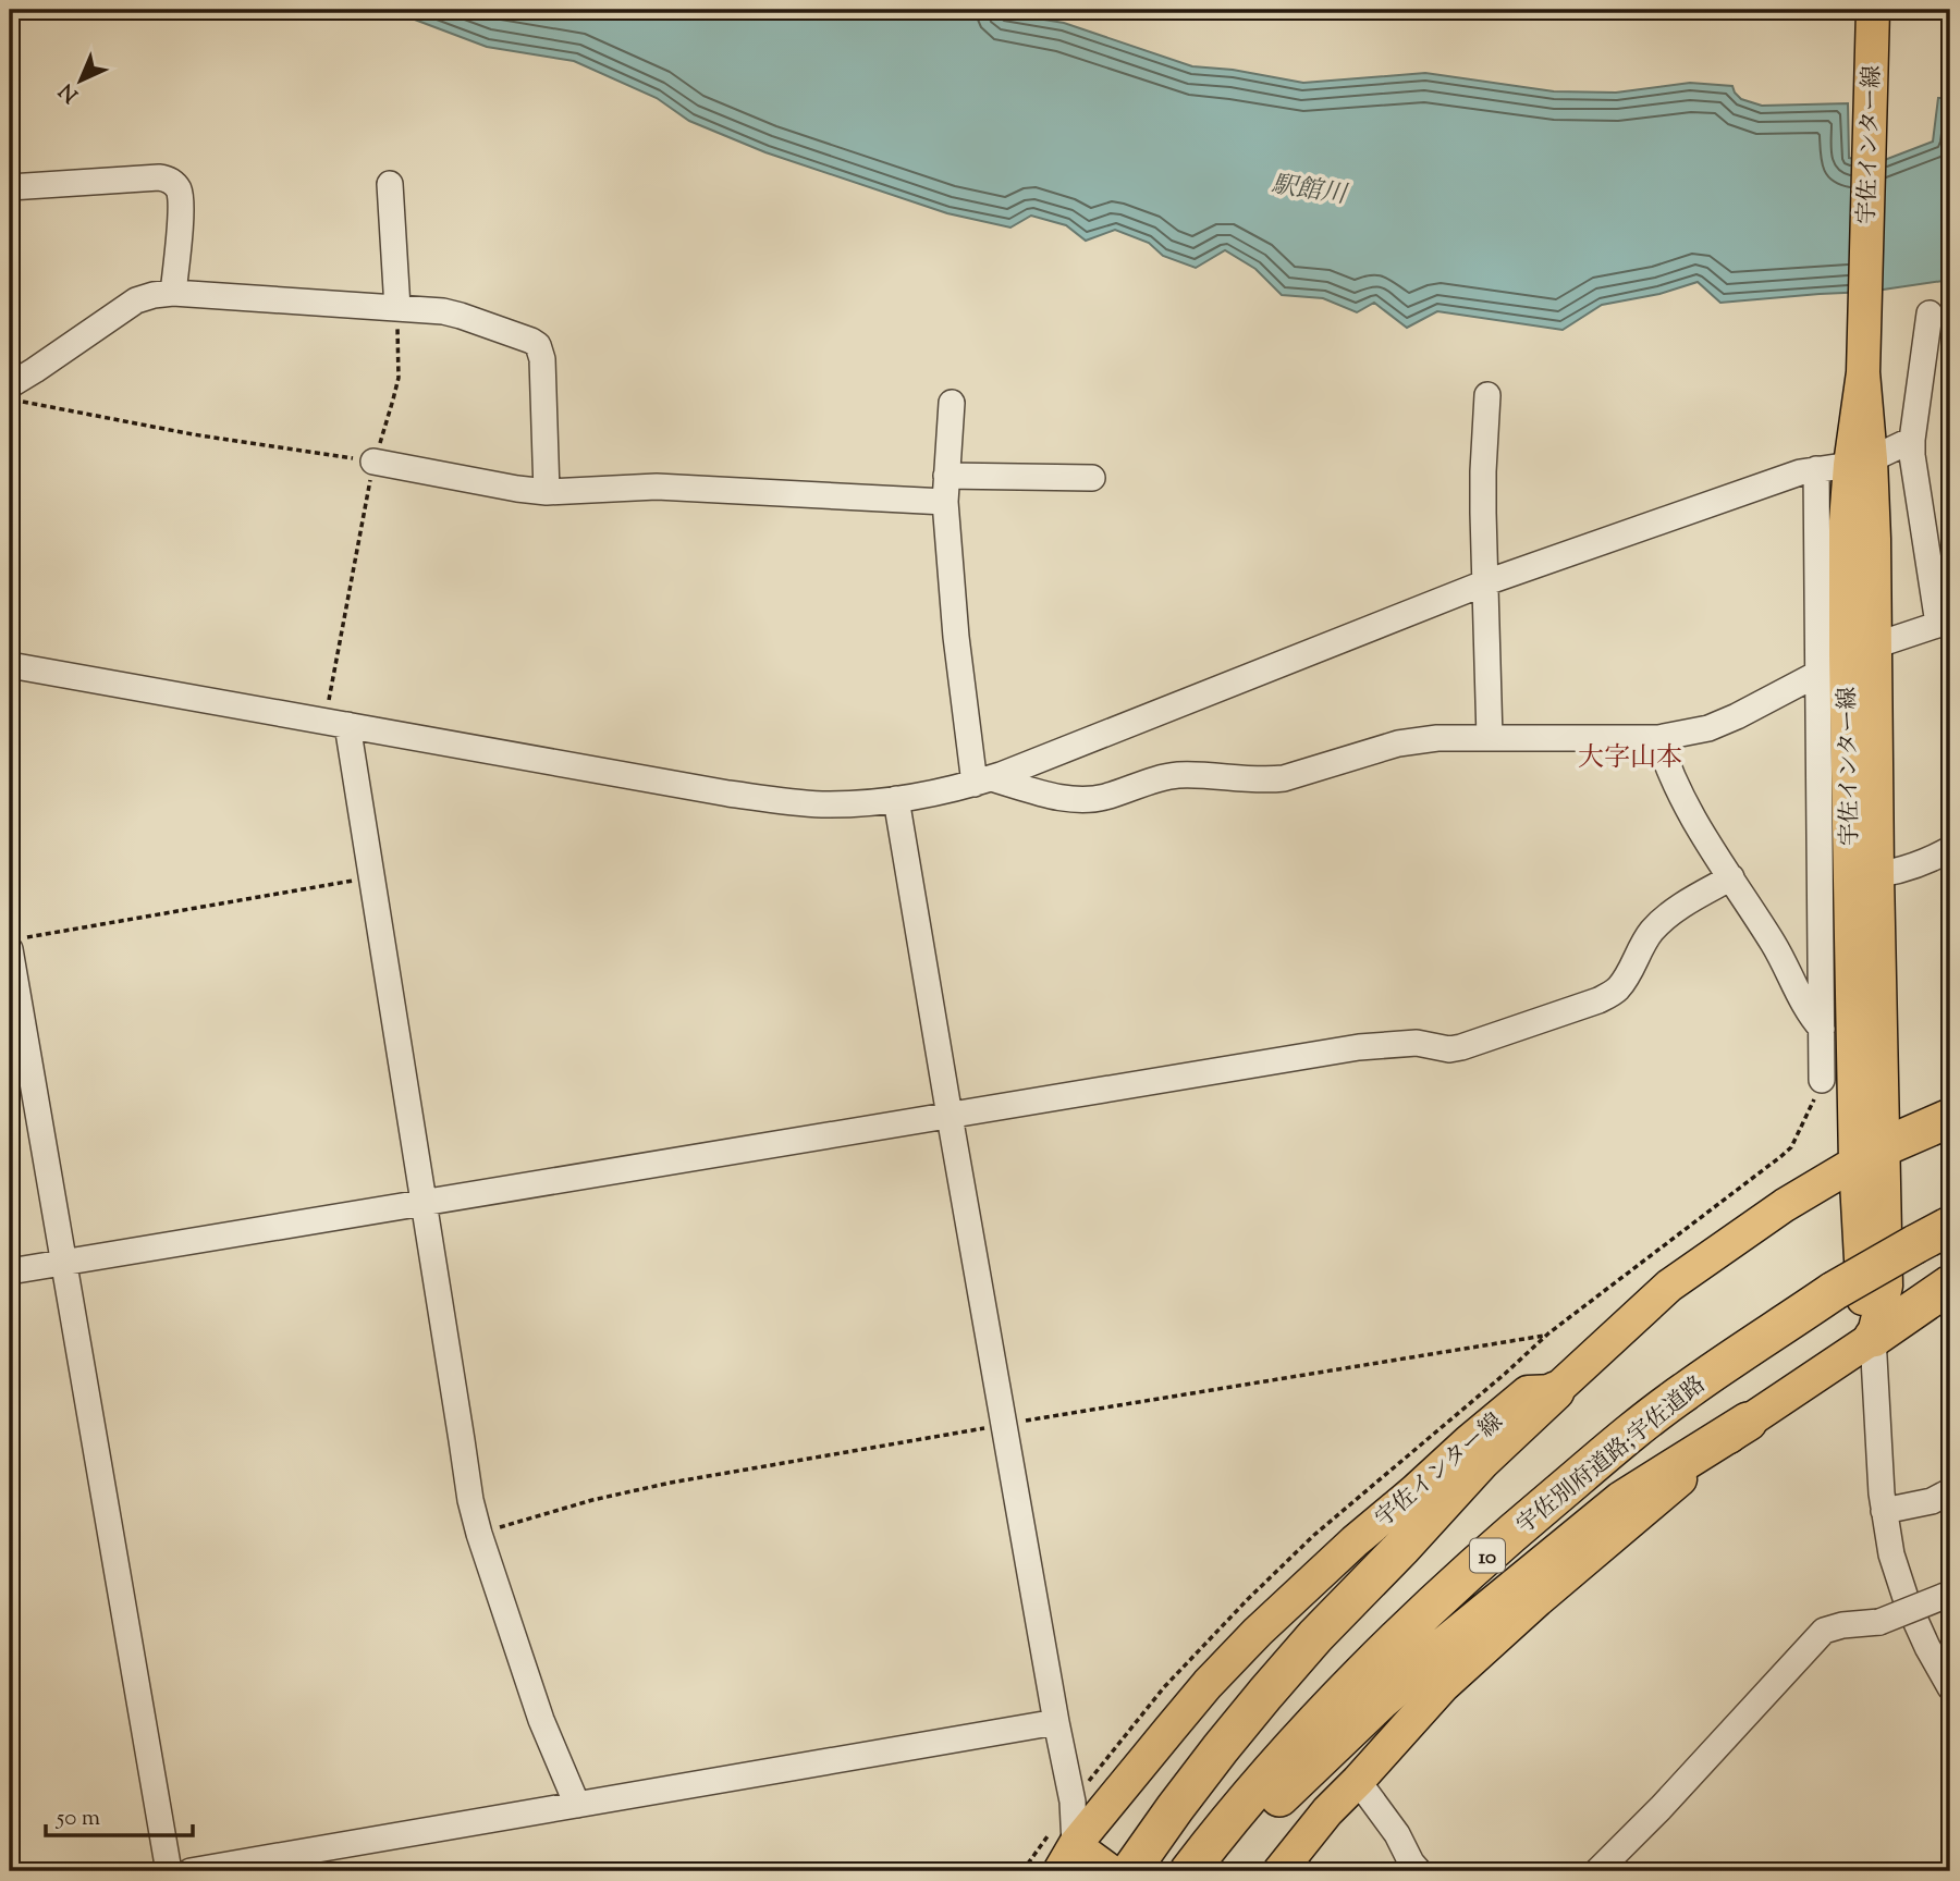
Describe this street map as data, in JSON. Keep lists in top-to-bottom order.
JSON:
{
  "streets": {
    "highway": ["宇佐別府道路;宇佐道路", "10"],
    "main road": ["宇佐インター線"]
  },
  "districts": ["大字山本"],
  "water": ["駅館川"],
  "scale_bar": "50 m",
  "north": "bottom left"
}
